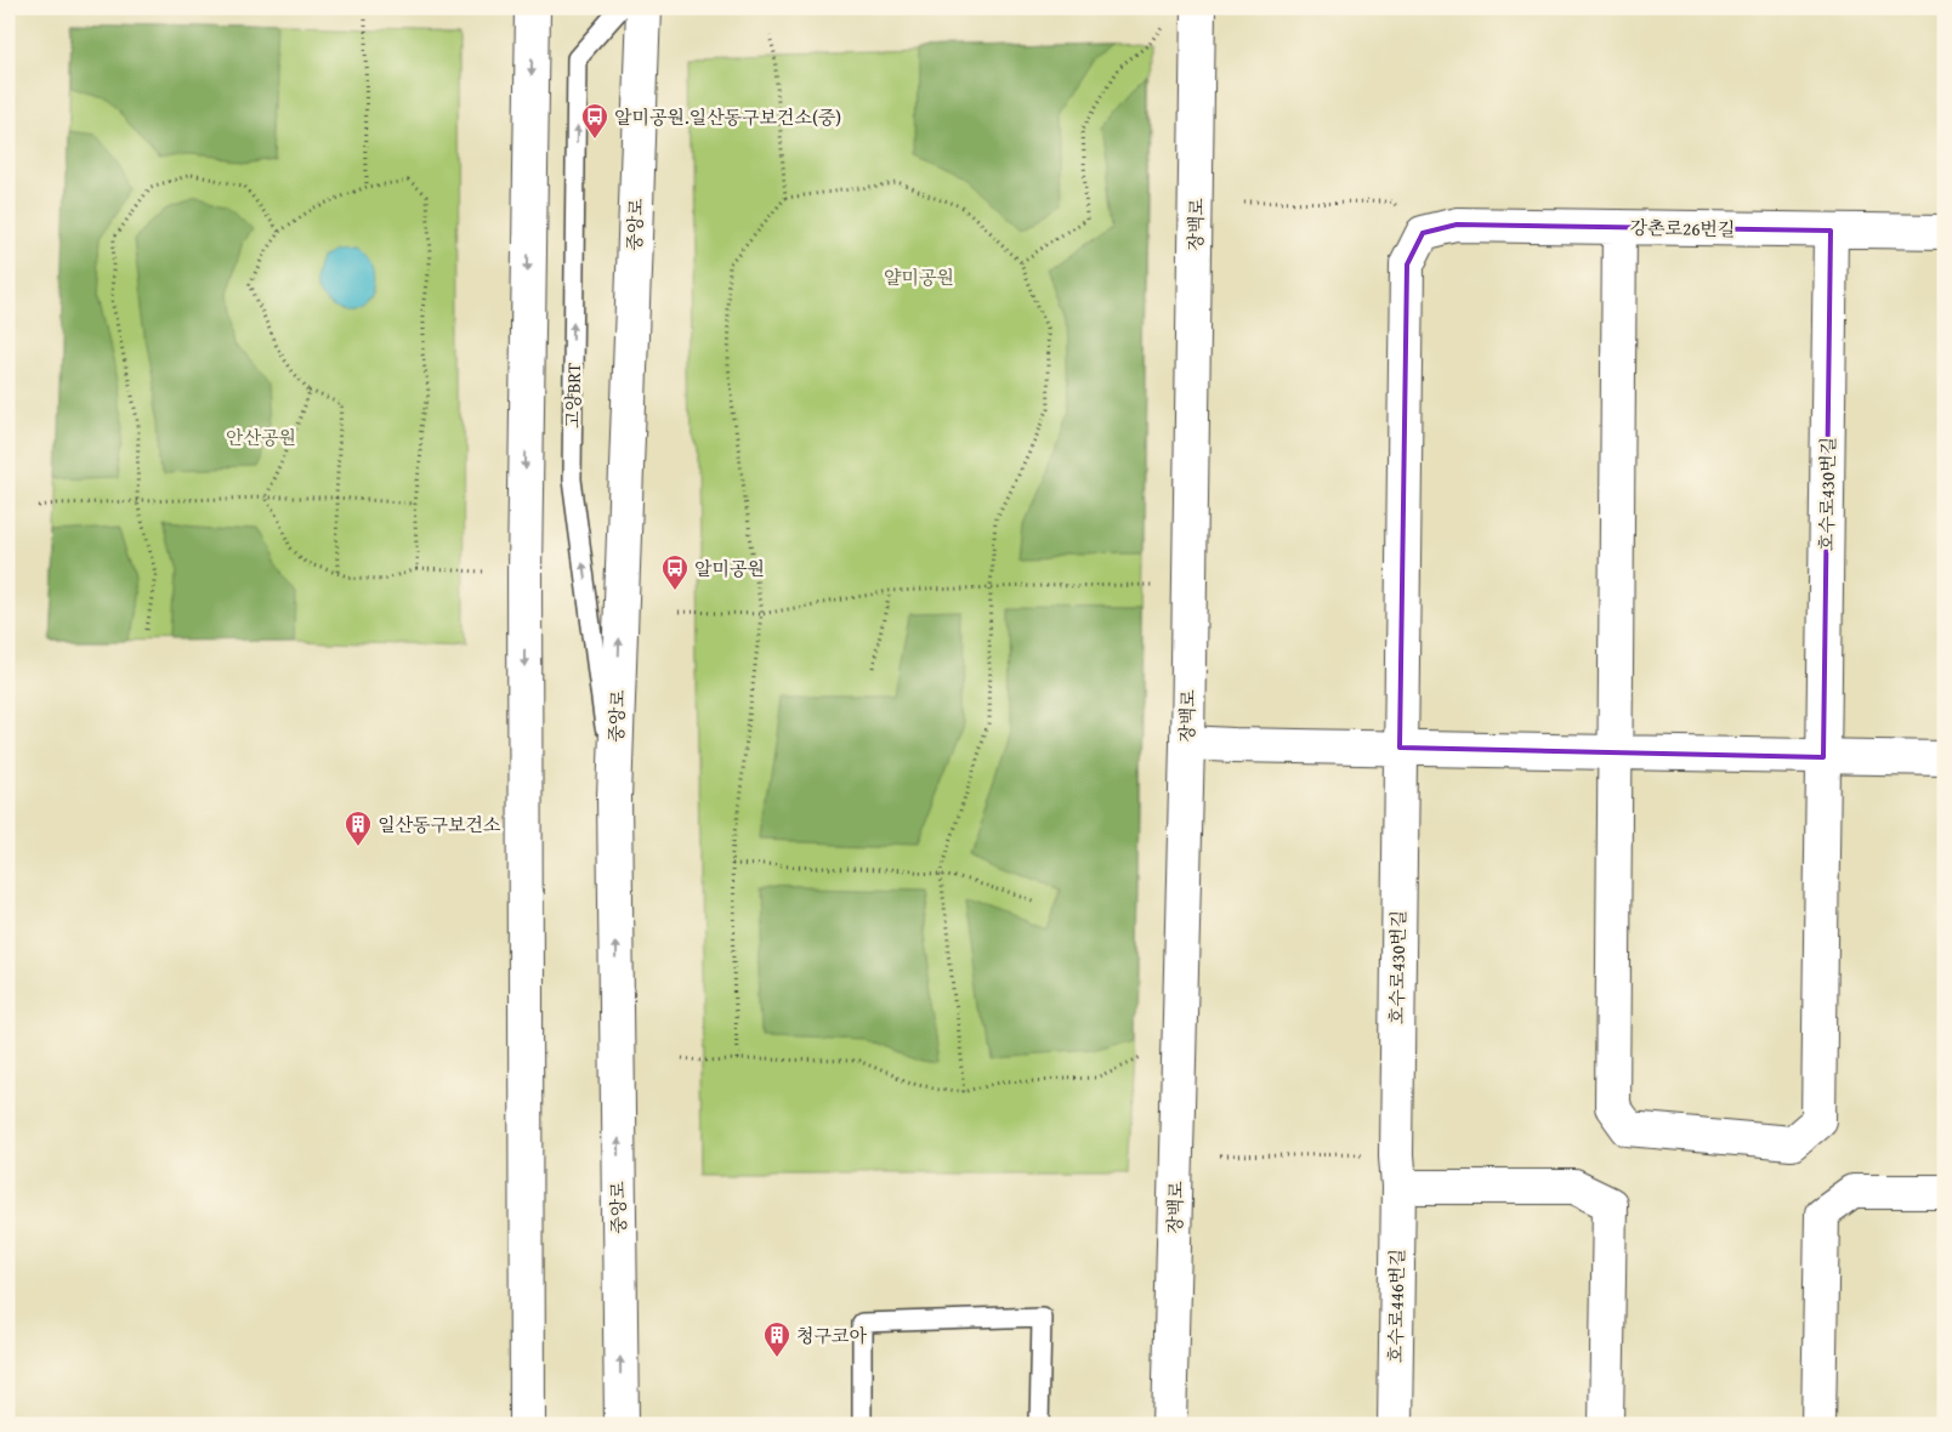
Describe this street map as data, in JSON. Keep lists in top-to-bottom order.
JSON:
{
  "streets": {
    "street": [
      "중앙로",
      "장백로",
      "강촌로26번길",
      "호수로430번길",
      "호수로446번길"
    ],
    "lane": ["고양BRT"]
  },
  "crossings": [
    ["중앙로", "고양BRT"],
    ["강촌로26번길", "호수로430번길"],
    ["호수로430번길", "호수로446번길"]
  ],
  "one_way": ["고양BRT"],
  "parks": ["얄미공원", "안산공원"],
  "places": {
    "bus stop": ["알미공원.일산동구보건소(중)", "알미공원"],
    "building": ["일산동구보건소", "청구코아"]
  }
}
